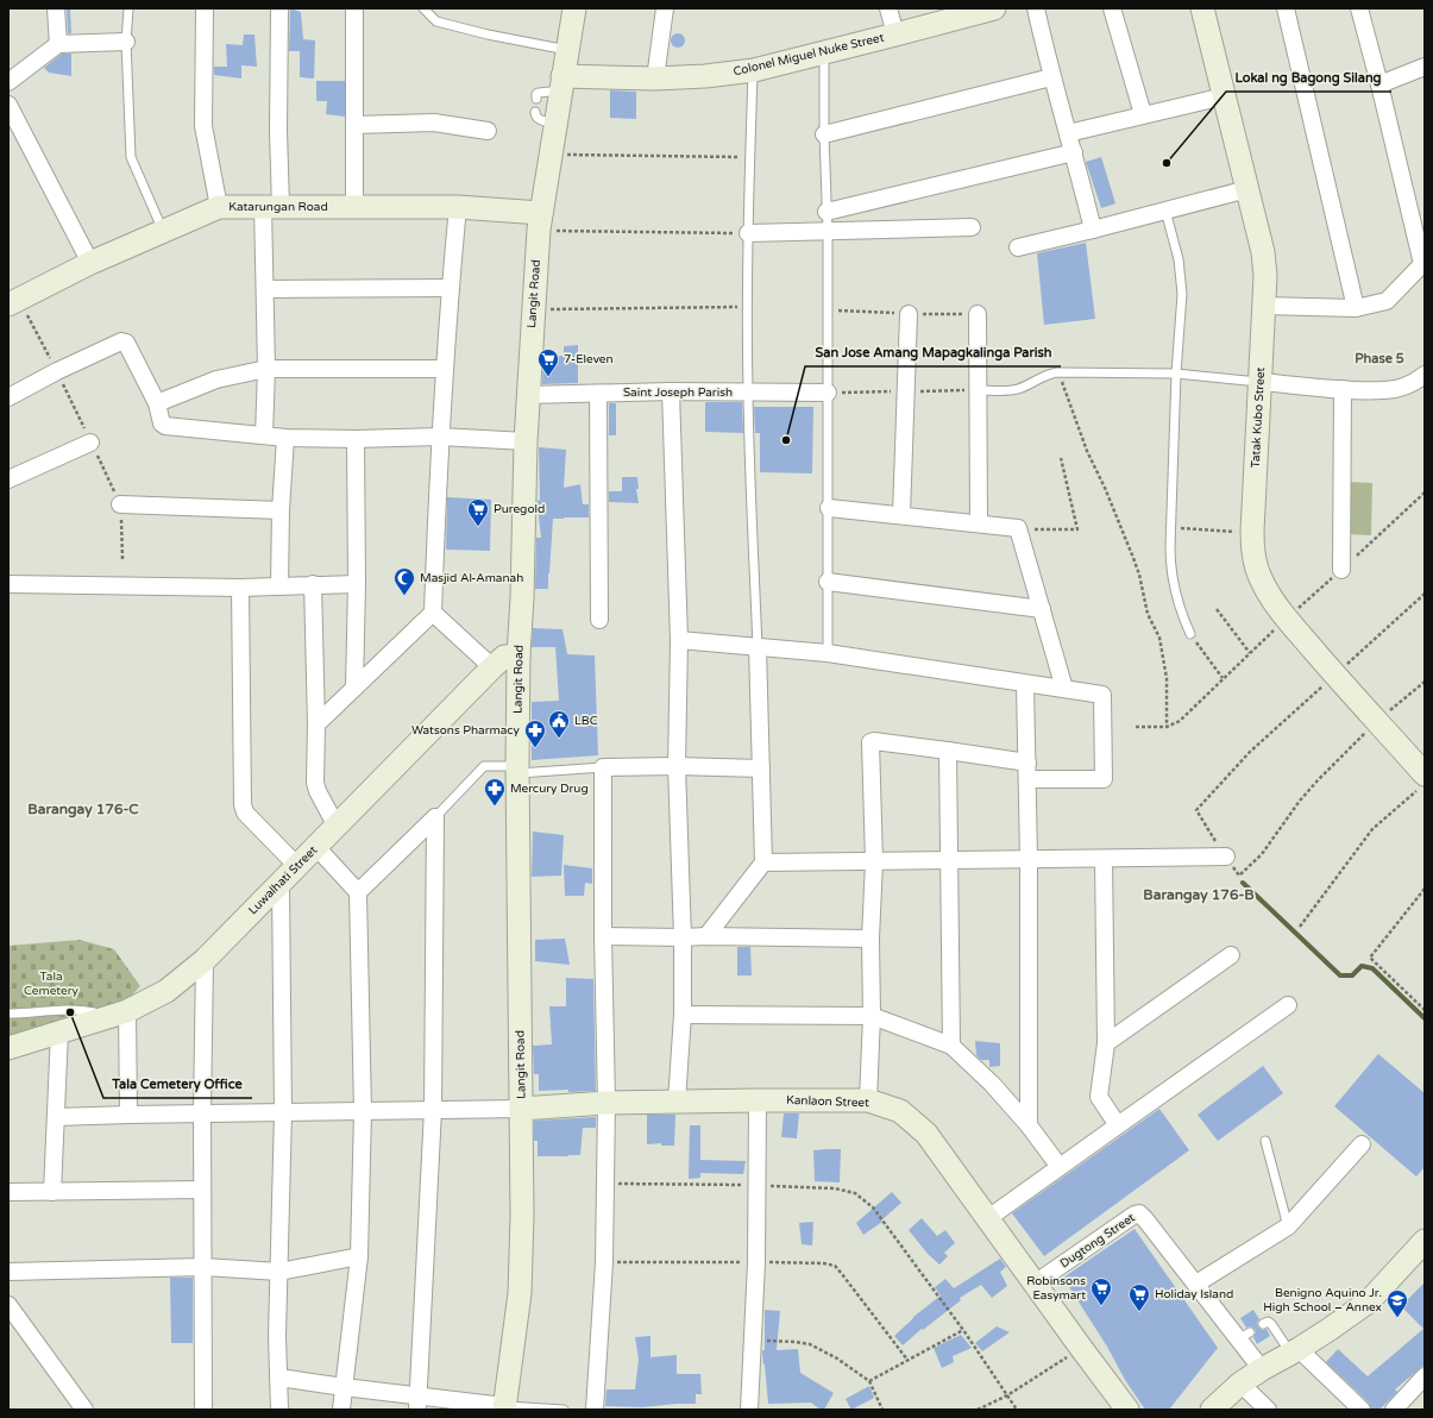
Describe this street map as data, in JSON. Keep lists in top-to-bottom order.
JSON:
{
  "streets": {
    "street": [
      "Colonel Miguel Nuke Street",
      "Katarungan Road",
      "Langit Road",
      "Saint Joseph Parish",
      "Tatak Kubo Street",
      "Luwalhati Street",
      "Kanlaon Street",
      "Dugtong Street"
    ]
  },
  "crossings": [
    ["Colonel Miguel Nuke Street", "Langit Road"],
    ["Katarungan Road", "Langit Road"],
    ["Langit Road", "Saint Joseph Parish"],
    ["Langit Road", "Luwalhati Street"],
    ["Langit Road", "Kanlaon Street"],
    ["Kanlaon Street", "Dugtong Street"]
  ],
  "districts": ["Phase 5", "Barangay 176-C", "Barangay 176-B"],
  "parks": ["Tala Cemetery"],
  "places": {
    "other": ["Lokal ng Bagong Silang", "San Jose Amang Mapagkalinga Parish", "Tala Cemetery Office"],
    "supermarket": [
      "7-Eleven",
      "Puregold",
      "Robinsons Easymart",
      "Holiday Island"
    ],
    "mosque": ["Masjid Al-Amanah"],
    "public building": ["LBC"],
    "pharmacy": ["Watsons Pharmacy", "Mercury Drug"],
    "school or university": ["Benigno Aquino Jr. High School – Annex"]
  }
}
